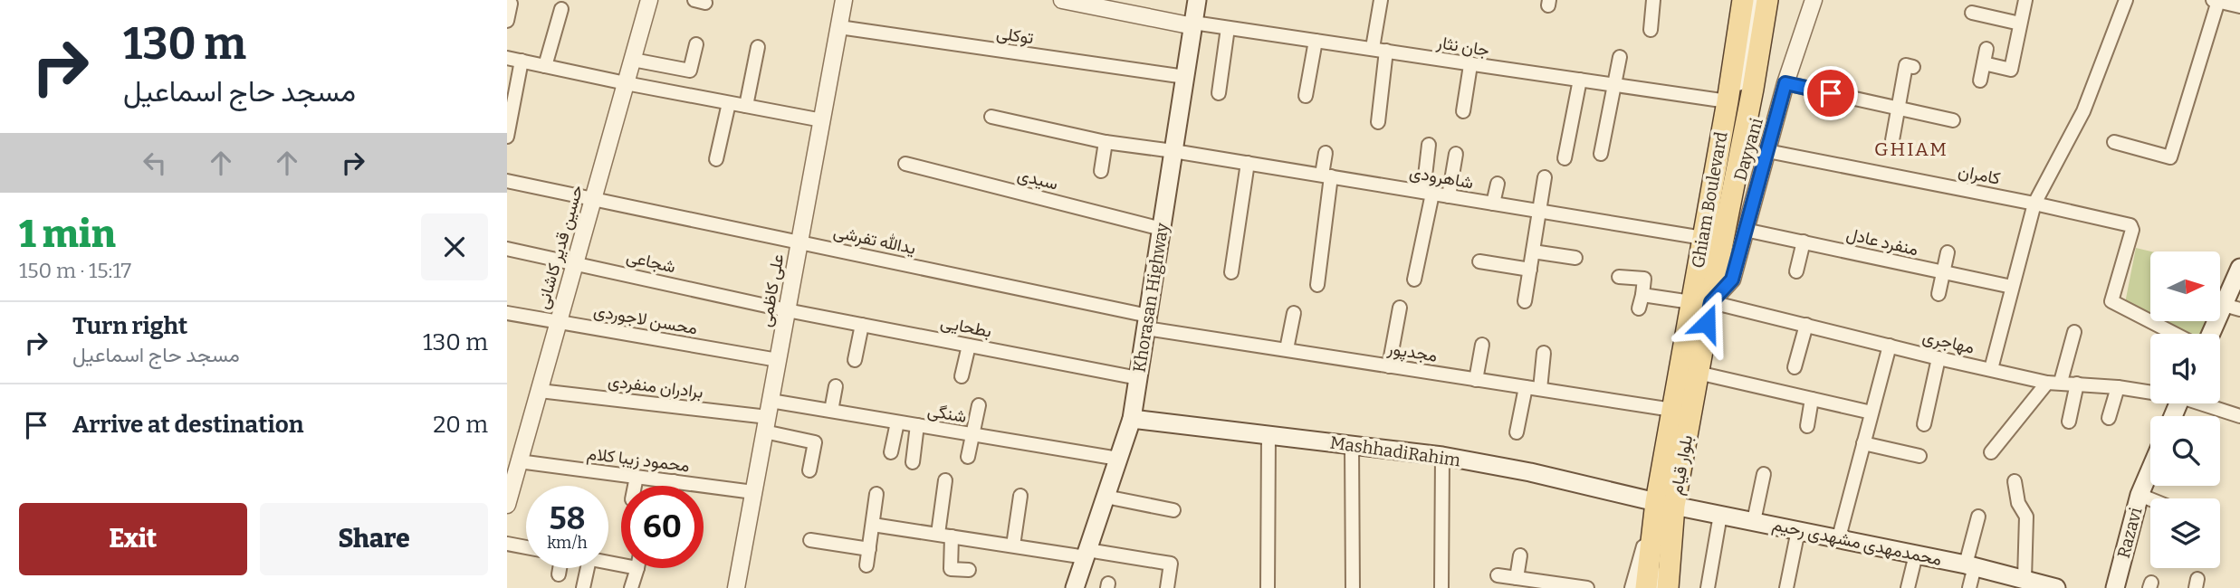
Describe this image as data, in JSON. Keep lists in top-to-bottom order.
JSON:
{
  "streets": {
    "main road": [
      "Ghiam Boulevard",
      "Khorasan Highway",
      "MashhadiRahim",
      "بلوار قیام",
      "Razavi",
      "محمدمهدی مشهدی رحیم"
    ],
    "street": [
      "توکلی",
      "جان نثار",
      "Dayyani",
      "کامران",
      "شاهرودی",
      "سیدی",
      "یدالله تفرشی",
      "منفرد عادل",
      "حسین قدیر کاشانی",
      "شجاعی",
      "علی کاظمی",
      "محسن لاجوردی",
      "بطحایی",
      "مهاجری",
      "مجدپور",
      "برادران منفردی",
      "شنگی",
      "محمود زیبا کلام"
    ]
  },
  "crossings": [
    ["توکلی", "علی کاظمی"],
    ["توکلی", "Khorasan Highway"],
    ["جان نثار", "Ghiam Boulevard"],
    ["جان نثار", "Khorasan Highway"],
    ["Dayyani", "کامران"],
    ["Dayyani", "Ghiam Boulevard"],
    ["Dayyani", "منفرد عادل"],
    ["Dayyani", "مهاجری"],
    ["شاهرودی", "Ghiam Boulevard"],
    ["شاهرودی", "Khorasan Highway"],
    ["سیدی", "Khorasan Highway"],
    ["Ghiam Boulevard", "مهاجری"],
    ["Ghiam Boulevard", "مجدپور"],
    ["Ghiam Boulevard", "MashhadiRahim"],
    ["Ghiam Boulevard", "بلوار قیام"],
    ["Ghiam Boulevard", "محمدمهدی مشهدی رحیم"],
    ["یدالله تفرشی", "حسین قدیر کاشانی"],
    ["یدالله تفرشی", "علی کاظمی"],
    ["یدالله تفرشی", "Khorasan Highway"],
    ["یدالله تفرشی", "مجدپور"],
    ["حسین قدیر کاشانی", "شجاعی"],
    ["حسین قدیر کاشانی", "محسن لاجوردی"],
    ["حسین قدیر کاشانی", "برادران منفردی"],
    ["حسین قدیر کاشانی", "محمود زیبا کلام"],
    ["شجاعی", "علی کاظمی"],
    ["شجاعی", "بطحایی"],
    ["علی کاظمی", "محسن لاجوردی"],
    ["علی کاظمی", "بطحایی"],
    ["علی کاظمی", "برادران منفردی"],
    ["علی کاظمی", "شنگی"],
    ["علی کاظمی", "محمود زیبا کلام"],
    ["Khorasan Highway", "بطحایی"],
    ["Khorasan Highway", "مجدپور"],
    ["Khorasan Highway", "شنگی"],
    ["Khorasan Highway", "MashhadiRahim"],
    ["برادران منفردی", "شنگی"],
    ["MashhadiRahim", "بلوار قیام"],
    ["MashhadiRahim", "محمدمهدی مشهدی رحیم"],
    ["بلوار قیام", "محمدمهدی مشهدی رحیم"]
  ],
  "districts": ["GHIAM"],
  "north": "right",
  "page": {
    "turn": ["130 m", "مسجد حاج اسماعیل"],
    "heading": ["1 min", "150 m · 15:17"],
    "list": [
      {
        "name": "Turn right",
        "note": "مسجد حاج اسماعیل",
        "value": "130 m"
      },
      {
        "name": "Arrive at destination",
        "value": "20 m"
      }
    ],
    "speed": "58 km/h",
    "limit": "60",
    "buttons": ["Exit", "Share"]
  }
}
